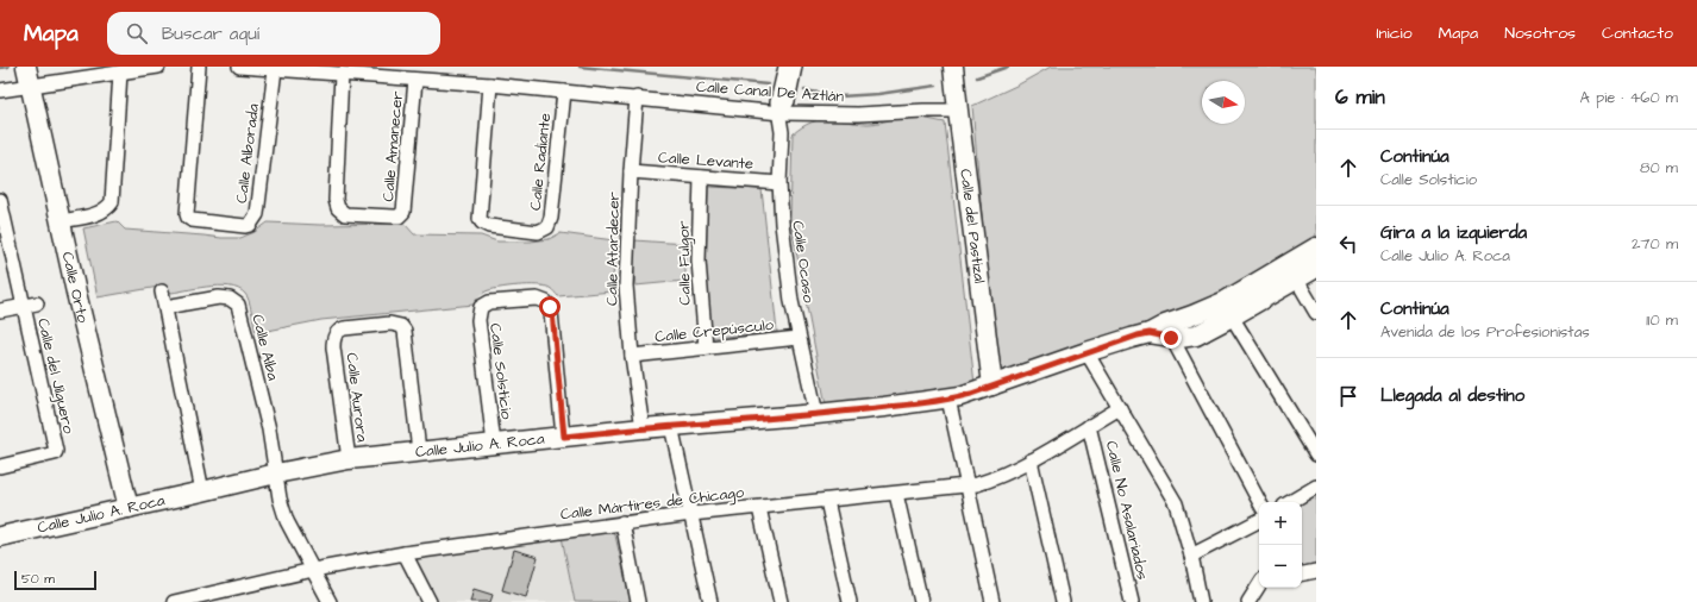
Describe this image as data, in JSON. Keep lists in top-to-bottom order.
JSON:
{
  "streets": {
    "street": [
      "Calle Canal De Aztlán",
      "Calle Amanecer",
      "Calle Alborada",
      "Calle Levante",
      "Calle Radiante",
      "Calle del Pastizal",
      "Calle Atardecer",
      "Calle Ocaso",
      "Calle Fulgor",
      "Calle Orto",
      "Calle Crepúsculo",
      "Calle Alba",
      "Calle Solsticio",
      "Calle del Jilguero",
      "Calle Aurora",
      "Calle Julio A. Roca",
      "Calle Mártires de Chicago",
      "Calle No Asalariados"
    ]
  },
  "crossings": [
    ["Calle Canal De Aztlán", "Calle Amanecer"],
    ["Calle Canal De Aztlán", "Calle Alborada"],
    ["Calle Canal De Aztlán", "Calle Radiante"],
    ["Calle Canal De Aztlán", "Calle del Pastizal"],
    ["Calle Canal De Aztlán", "Calle Atardecer"],
    ["Calle Canal De Aztlán", "Calle Ocaso"],
    ["Calle Levante", "Calle Atardecer"],
    ["Calle Levante", "Calle Ocaso"],
    ["Calle Levante", "Calle Fulgor"],
    ["Calle del Pastizal", "Calle Julio A. Roca"],
    ["Calle Atardecer", "Calle Crepúsculo"],
    ["Calle Atardecer", "Calle Julio A. Roca"],
    ["Calle Ocaso", "Calle Crepúsculo"],
    ["Calle Ocaso", "Calle Julio A. Roca"],
    ["Calle Fulgor", "Calle Crepúsculo"],
    ["Calle Orto", "Calle Julio A. Roca"],
    ["Calle Alba", "Calle Julio A. Roca"],
    ["Calle Solsticio", "Calle Julio A. Roca"],
    ["Calle Aurora", "Calle Julio A. Roca"],
    ["Calle Mártires de Chicago", "Calle No Asalariados"]
  ],
  "scale_bar": "50 m",
  "north": "right",
  "page": {
    "header": "Mapa",
    "search": "Buscar aquí",
    "nav": [
      "Inicio",
      "Mapa",
      "Nosotros",
      "Contacto"
    ],
    "heading": ["6 min", "A pie · 460 m"],
    "list": [
      ["Continúa", "Calle Solsticio", "80 m"],
      ["Gira a la izquierda", "Calle Julio A. Roca", "270 m"],
      ["Continúa", "Avenida de los Profesionistas", "110 m"],
      "Llegada al destino"
    ],
    "map_buttons": ["+", "−"],
    "scale": "50 m"
  }
}
